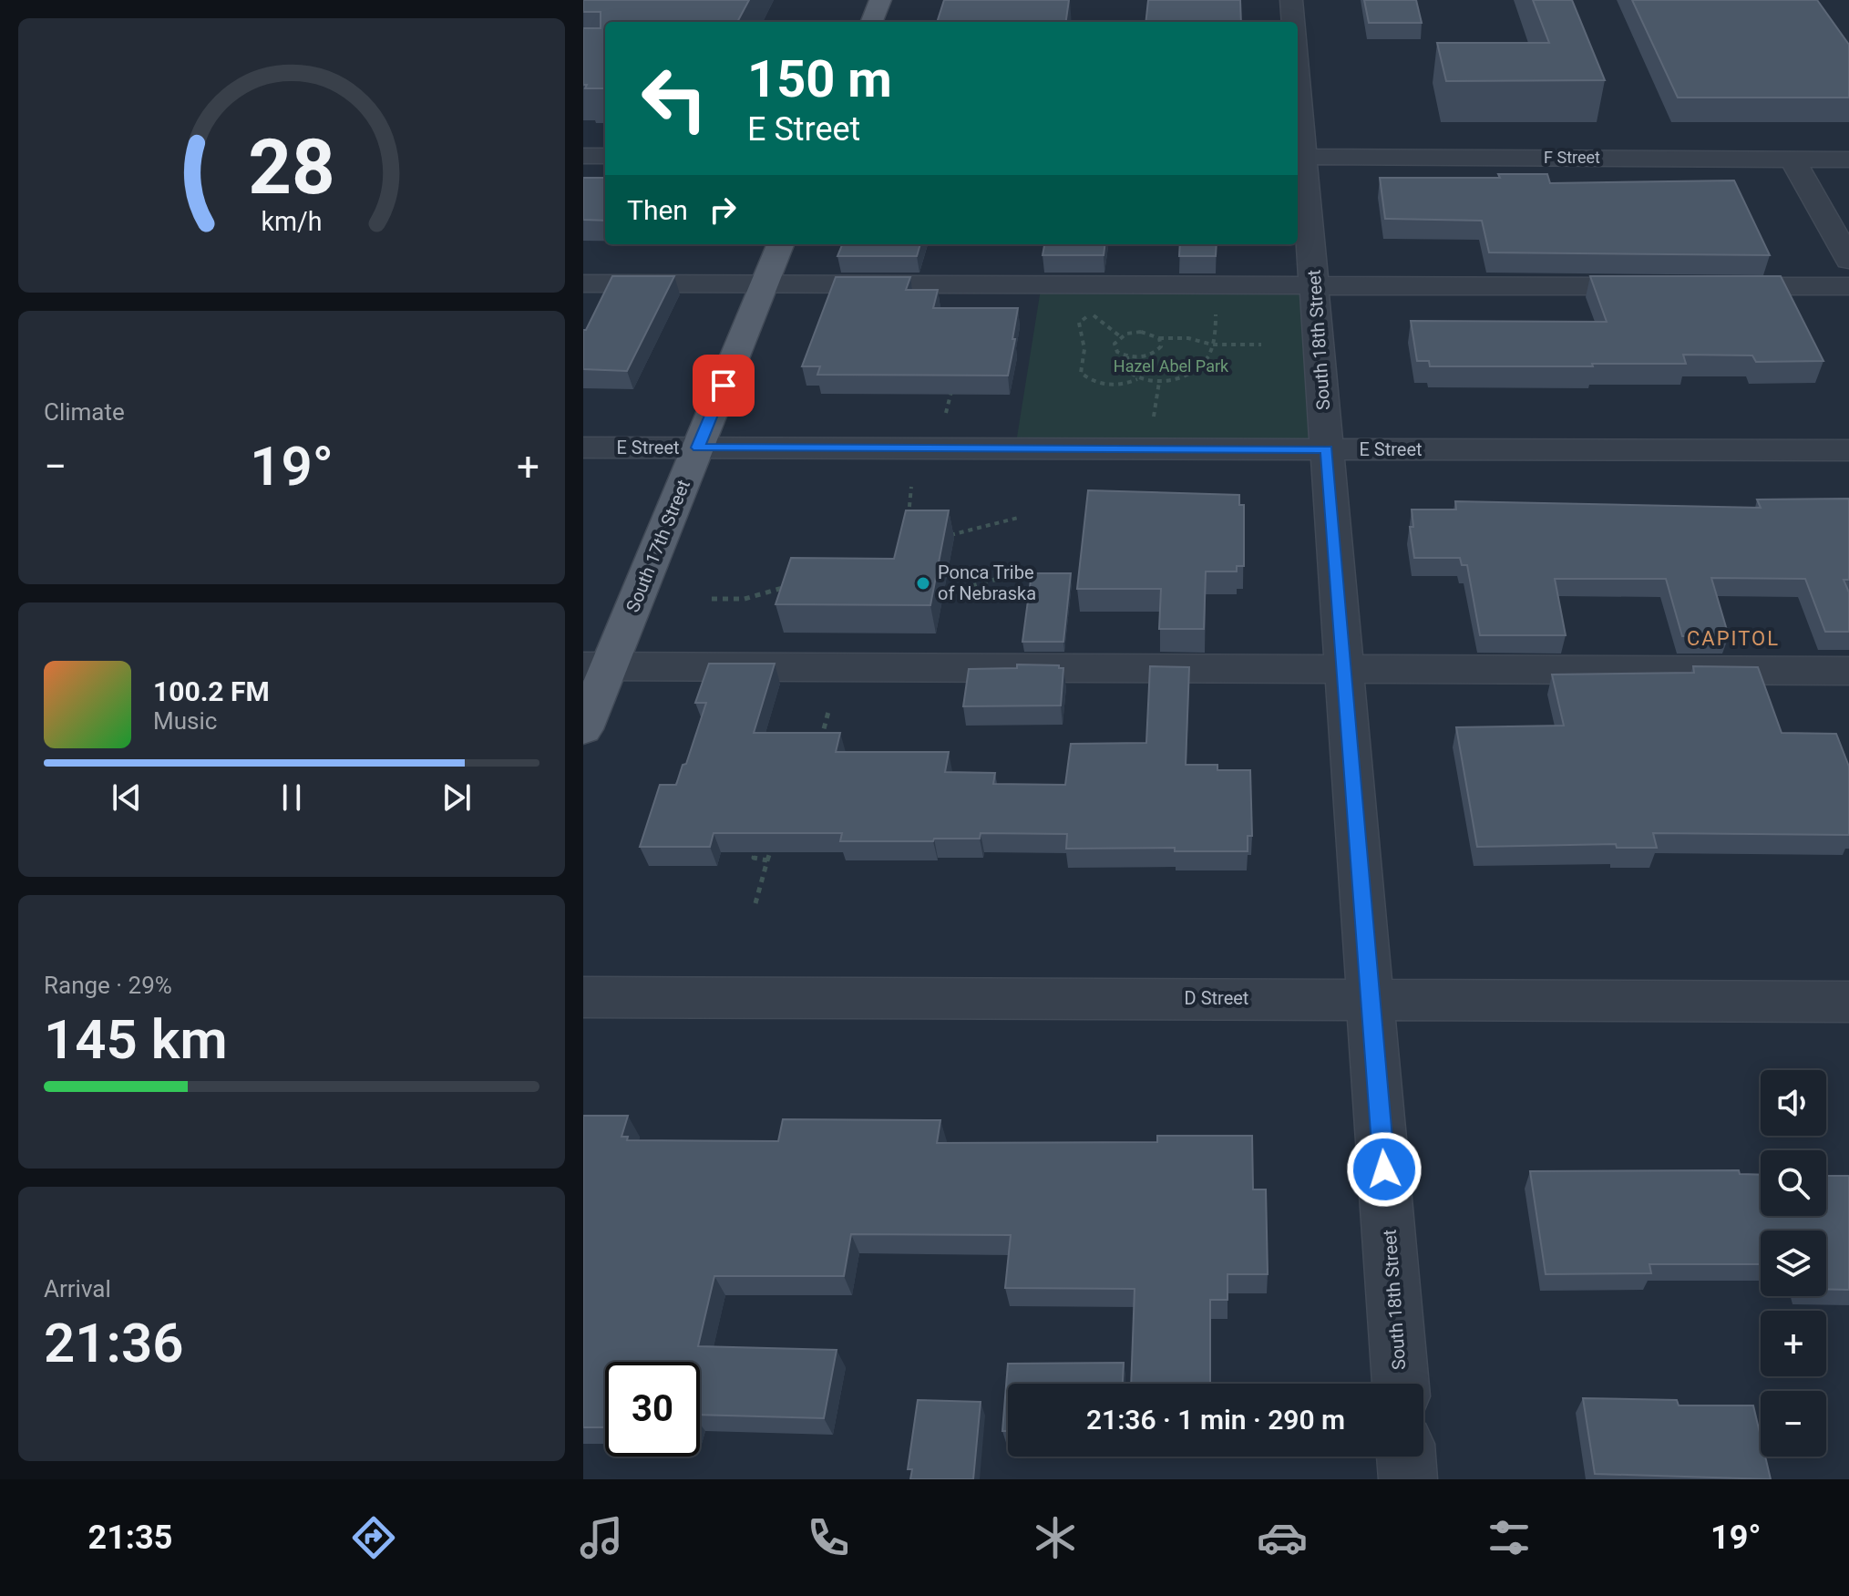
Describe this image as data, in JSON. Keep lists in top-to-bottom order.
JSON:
{
  "streets": {
    "main road": ["South 17th Street"],
    "street": [
      "F Street",
      "South 18th Street",
      "E Street",
      "D Street"
    ]
  },
  "crossings": [
    ["F Street", "South 18th Street"],
    ["South 18th Street", "E Street"],
    ["South 18th Street", "D Street"],
    ["E Street", "South 17th Street"]
  ],
  "districts": ["CAPITOL"],
  "parks": ["Hazel Abel Park"],
  "places": ["Ponca Tribe of Nebraska"],
  "page": {
    "turn": ["150 m", "E Street"],
    "then": "Then",
    "tile": [
      "Climate",
      ["Range · 29%", "145 km"],
      ["Arrival", "21:36"]
    ],
    "heat": ["−", "19°", "+"],
    "song": ["100.2 FM", "Music"],
    "map_buttons": ["+", "−"],
    "limit": "30",
    "trip": "21:36 · 1 min · 290 m",
    "tabs": ["21:35", "19°"],
    "gauge": ["28", "km/h"]
  }
}
